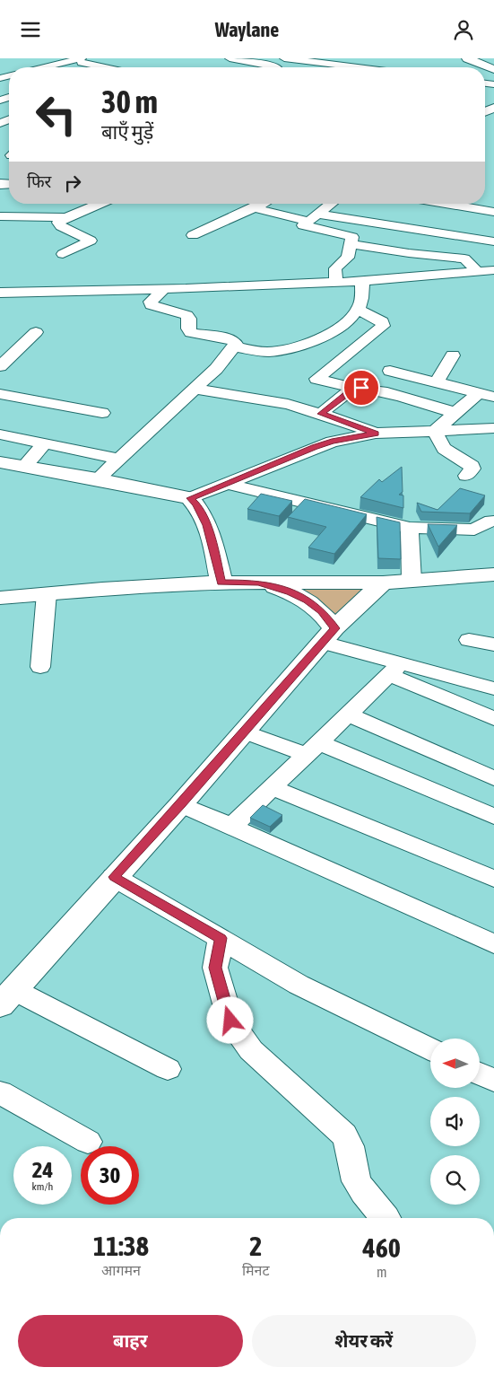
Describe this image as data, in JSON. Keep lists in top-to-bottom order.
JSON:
{
  "north": "left",
  "page": {
    "header": "Waylane",
    "turn": ["30 m", "बाएँ मुड़ें"],
    "then": "फिर",
    "speed": "24 km/h",
    "limit": "30",
    "eta": [
      "11:38",
      "आगमन",
      "2",
      "मिनट",
      "460",
      "m"
    ],
    "buttons": ["बाहर", "शेयर करें"]
  }
}
